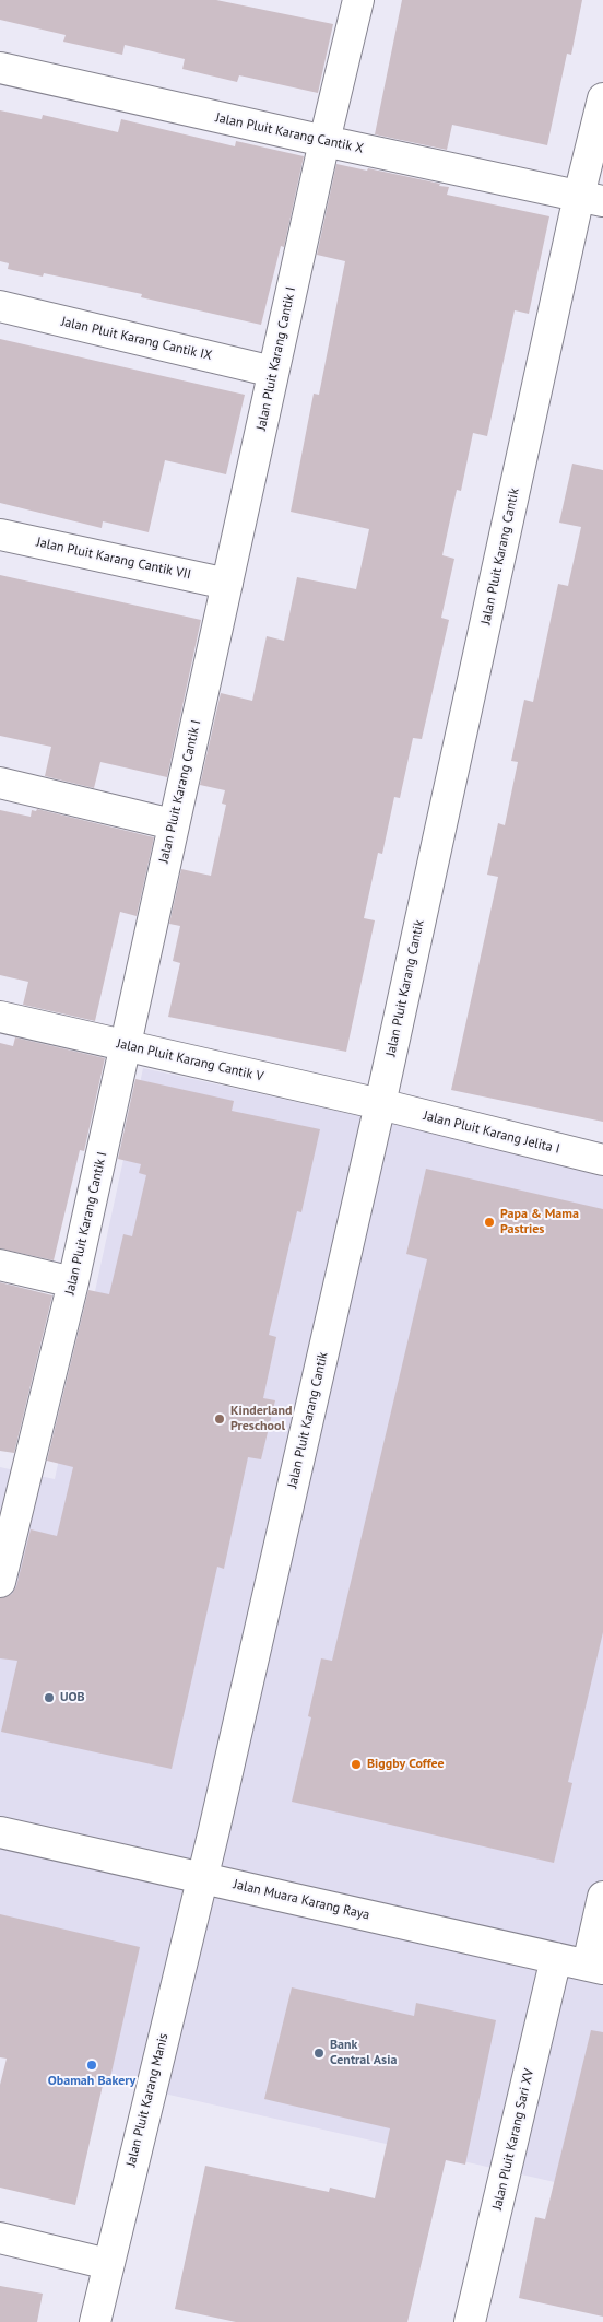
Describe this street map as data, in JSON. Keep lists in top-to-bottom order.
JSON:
{
  "streets": {
    "street": [
      "Jalan Pluit Karang Cantik X",
      "Jalan Pluit Karang Cantik IX",
      "Jalan Pluit Karang Cantik I",
      "Jalan Pluit Karang Cantik",
      "Jalan Pluit Karang Cantik VII",
      "Jalan Pluit Karang Cantik V",
      "Jalan Pluit Karang Jelita I",
      "Jalan Muara Karang Raya",
      "Jalan Pluit Karang Manis",
      "Jalan Pluit Karang Sari XV"
    ]
  },
  "crossings": [
    ["Jalan Pluit Karang Cantik X", "Jalan Pluit Karang Cantik I"],
    ["Jalan Pluit Karang Cantik X", "Jalan Pluit Karang Cantik"],
    ["Jalan Pluit Karang Cantik IX", "Jalan Pluit Karang Cantik I"],
    ["Jalan Pluit Karang Cantik I", "Jalan Pluit Karang Cantik VII"],
    ["Jalan Pluit Karang Cantik I", "Jalan Pluit Karang Cantik V"],
    ["Jalan Pluit Karang Cantik", "Jalan Pluit Karang Cantik V"],
    ["Jalan Pluit Karang Cantik", "Jalan Pluit Karang Jelita I"],
    ["Jalan Pluit Karang Cantik", "Jalan Muara Karang Raya"],
    ["Jalan Pluit Karang Cantik", "Jalan Pluit Karang Manis"],
    ["Jalan Pluit Karang Cantik V", "Jalan Pluit Karang Jelita I"],
    ["Jalan Muara Karang Raya", "Jalan Pluit Karang Manis"],
    ["Jalan Muara Karang Raya", "Jalan Pluit Karang Sari XV"]
  ],
  "places": [
    "Papa & Mama Pastries",
    "Kinderland Preschool",
    "UOB",
    "Biggby Coffee",
    "Bank Central Asia",
    "Obamah Bakery"
  ]
}
